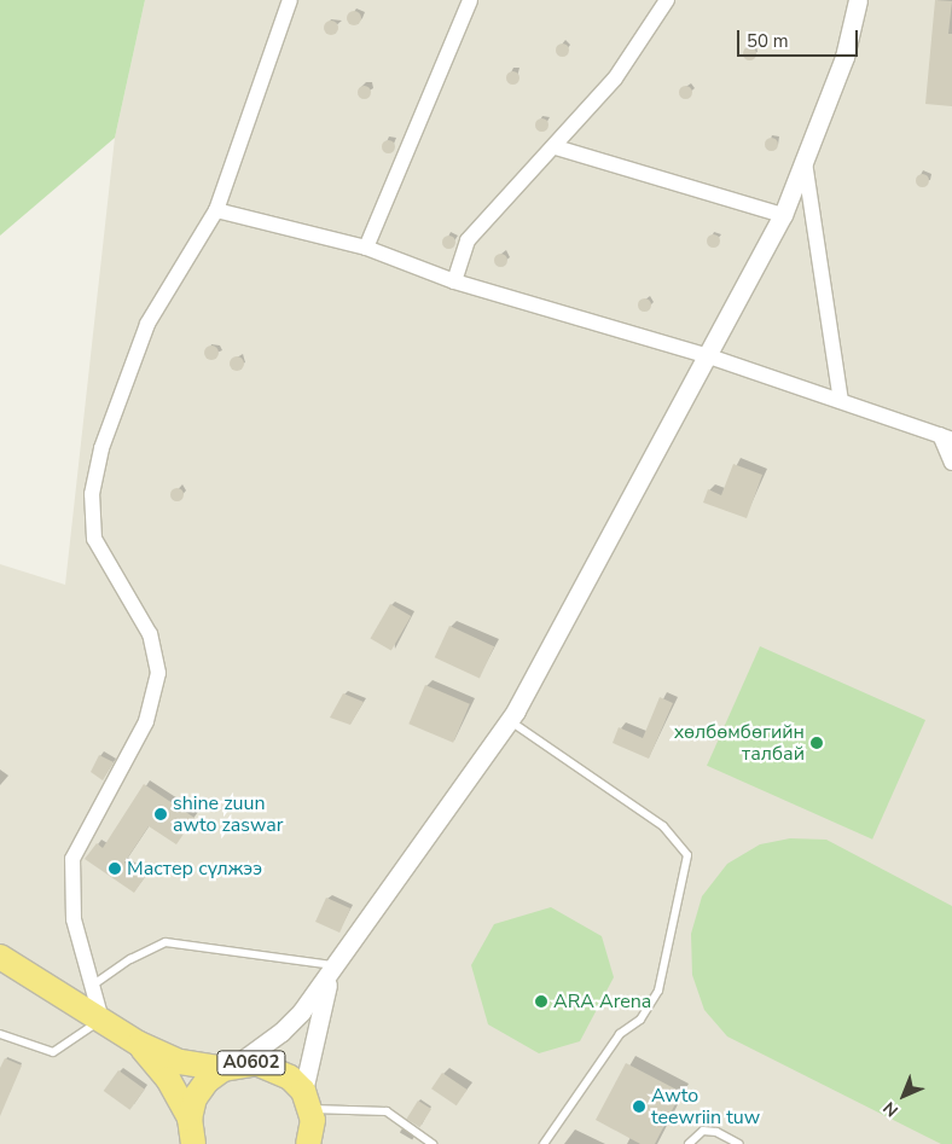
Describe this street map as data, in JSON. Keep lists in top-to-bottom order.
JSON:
{
  "streets": {
    "highway": ["A0602"]
  },
  "places": [
    "хөлбөмбөгийн талбай",
    "shine zuun awto zaswar",
    "Мастер сүлжээ",
    "ARA Arena",
    "Awto teewriin tuw"
  ],
  "scale_bar": "50 m",
  "north": "bottom left"
}
